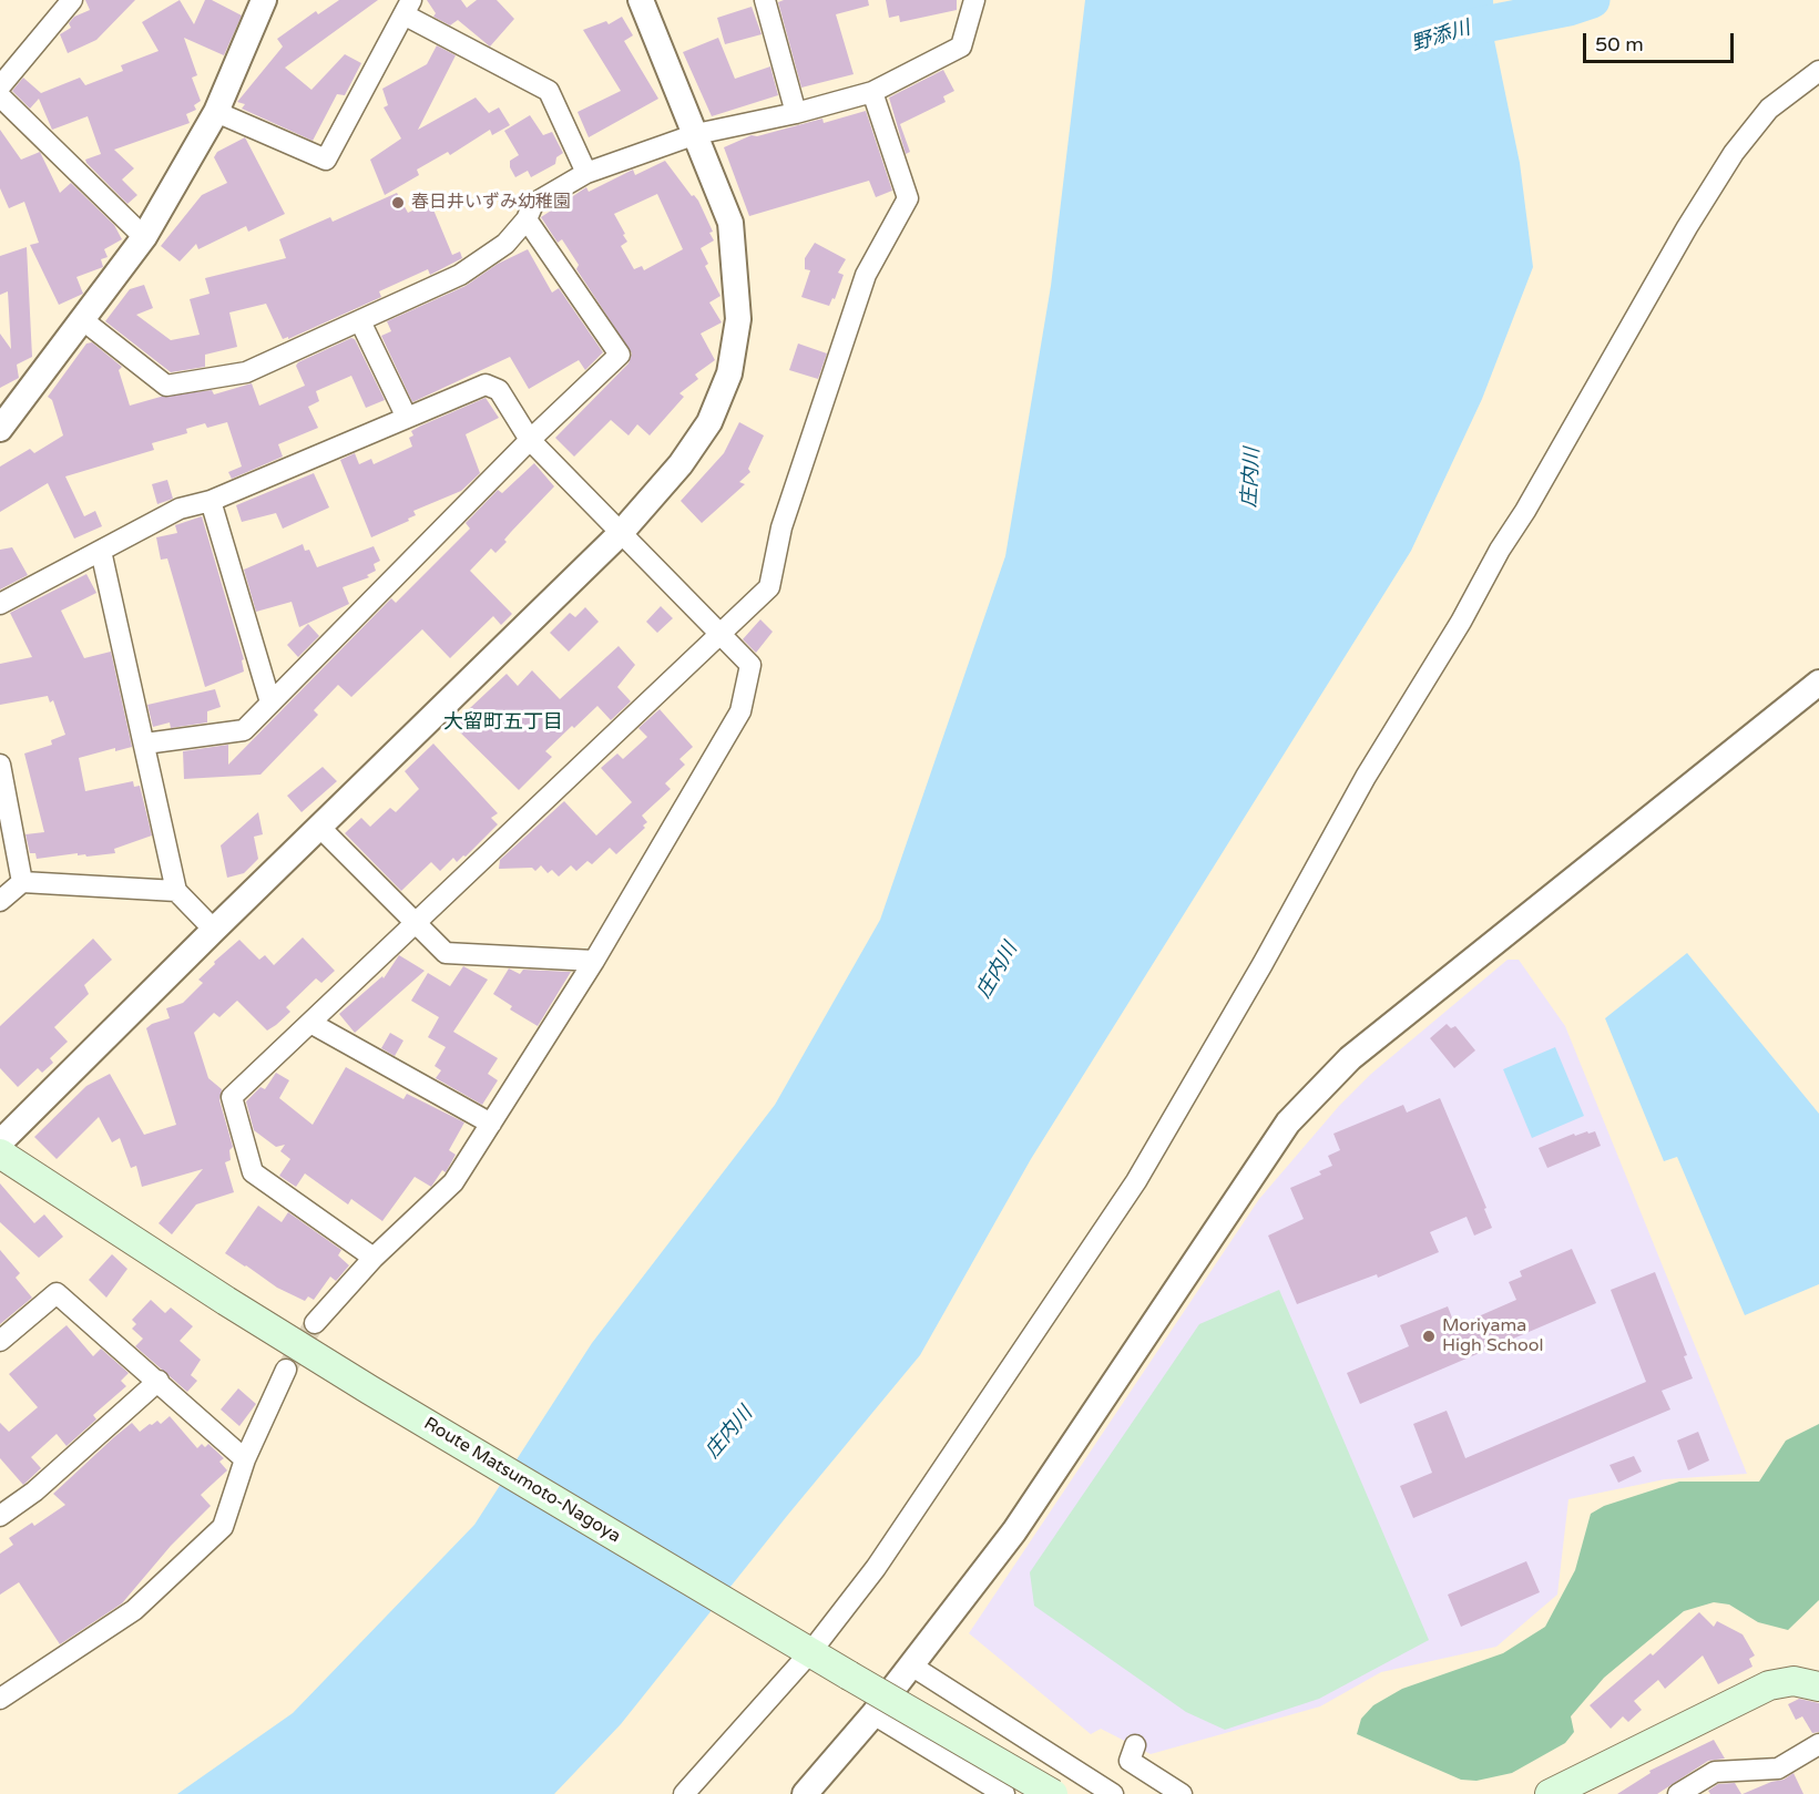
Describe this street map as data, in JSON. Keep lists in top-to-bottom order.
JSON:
{
  "streets": {
    "main road": ["Route Matsumoto-Nagoya"]
  },
  "districts": ["大留町五丁目"],
  "water": ["野添川", "庄内川"],
  "places": ["春日井いずみ幼稚園", "Moriyama High School"],
  "scale_bar": "50 m"
}
